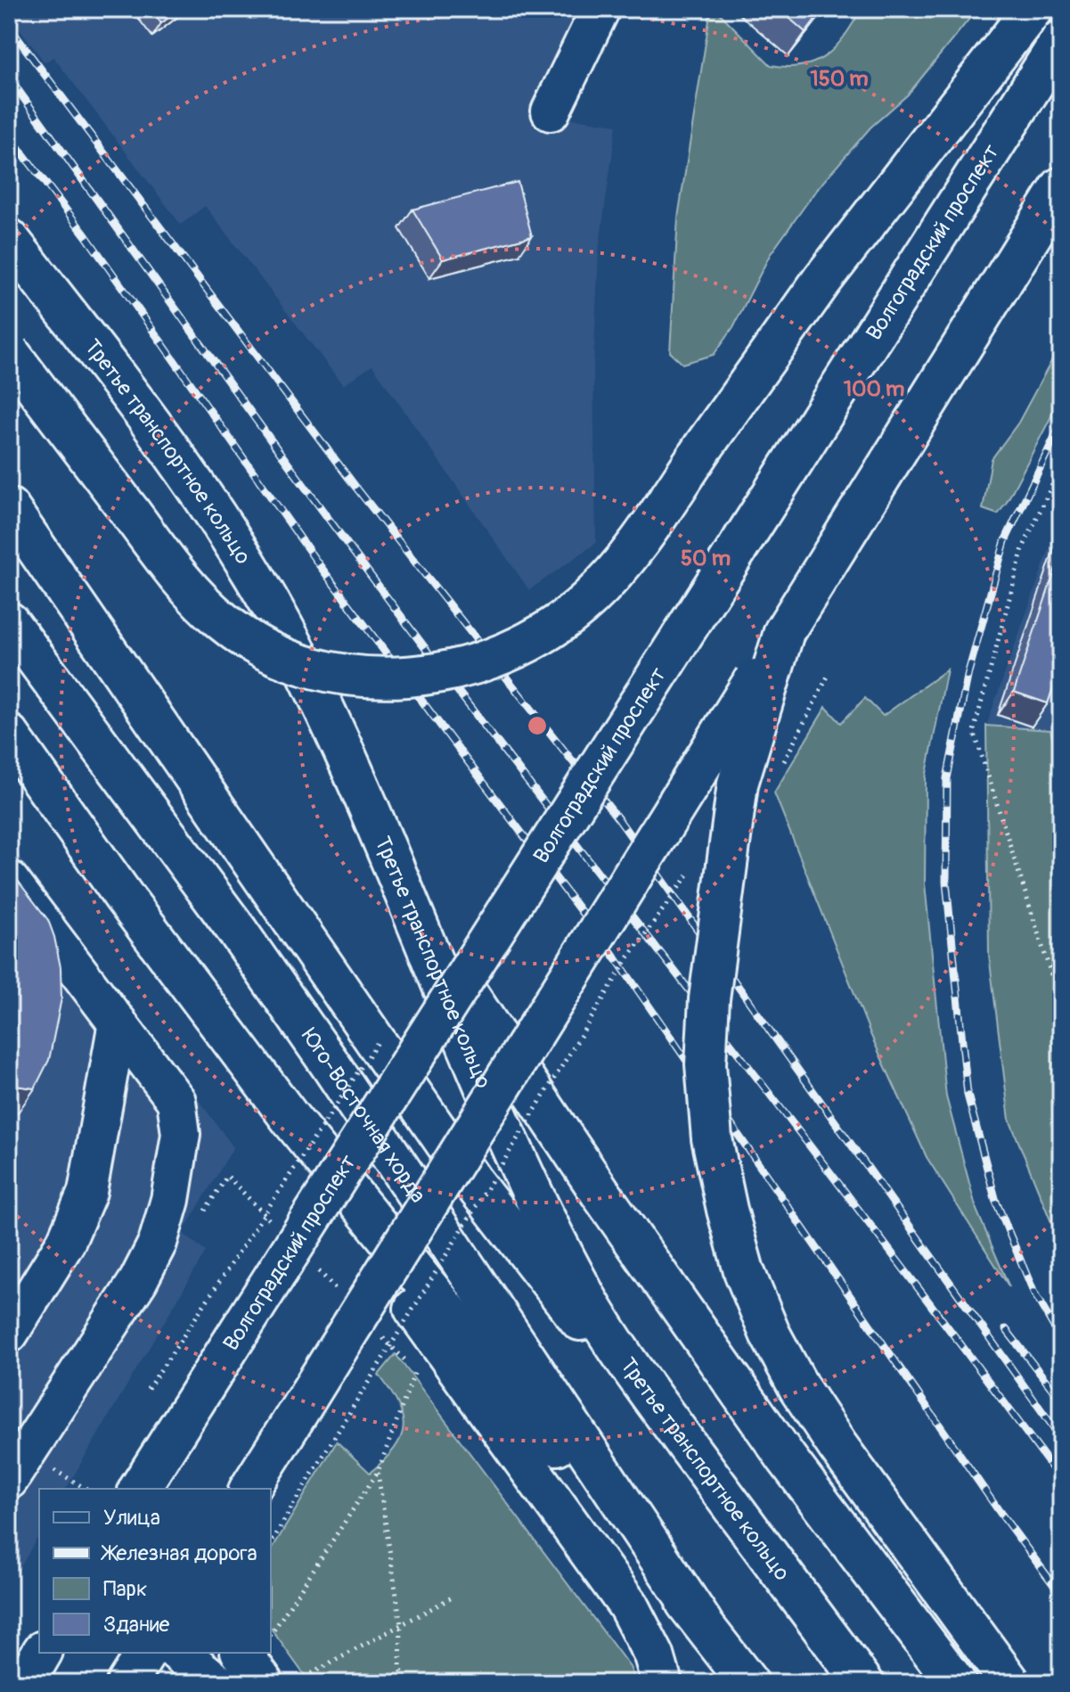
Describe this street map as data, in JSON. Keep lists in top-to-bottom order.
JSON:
{
  "streets": {
    "main road": ["Волгоградский проспект", "Третье транспортное кольцо", "Юго-Восточная хорда"]
  },
  "legend": [
    "Улица",
    "Железная дорога",
    "Парк",
    "Здание"
  ],
  "rings": ["150 m", "100 m", "50 m"]
}
